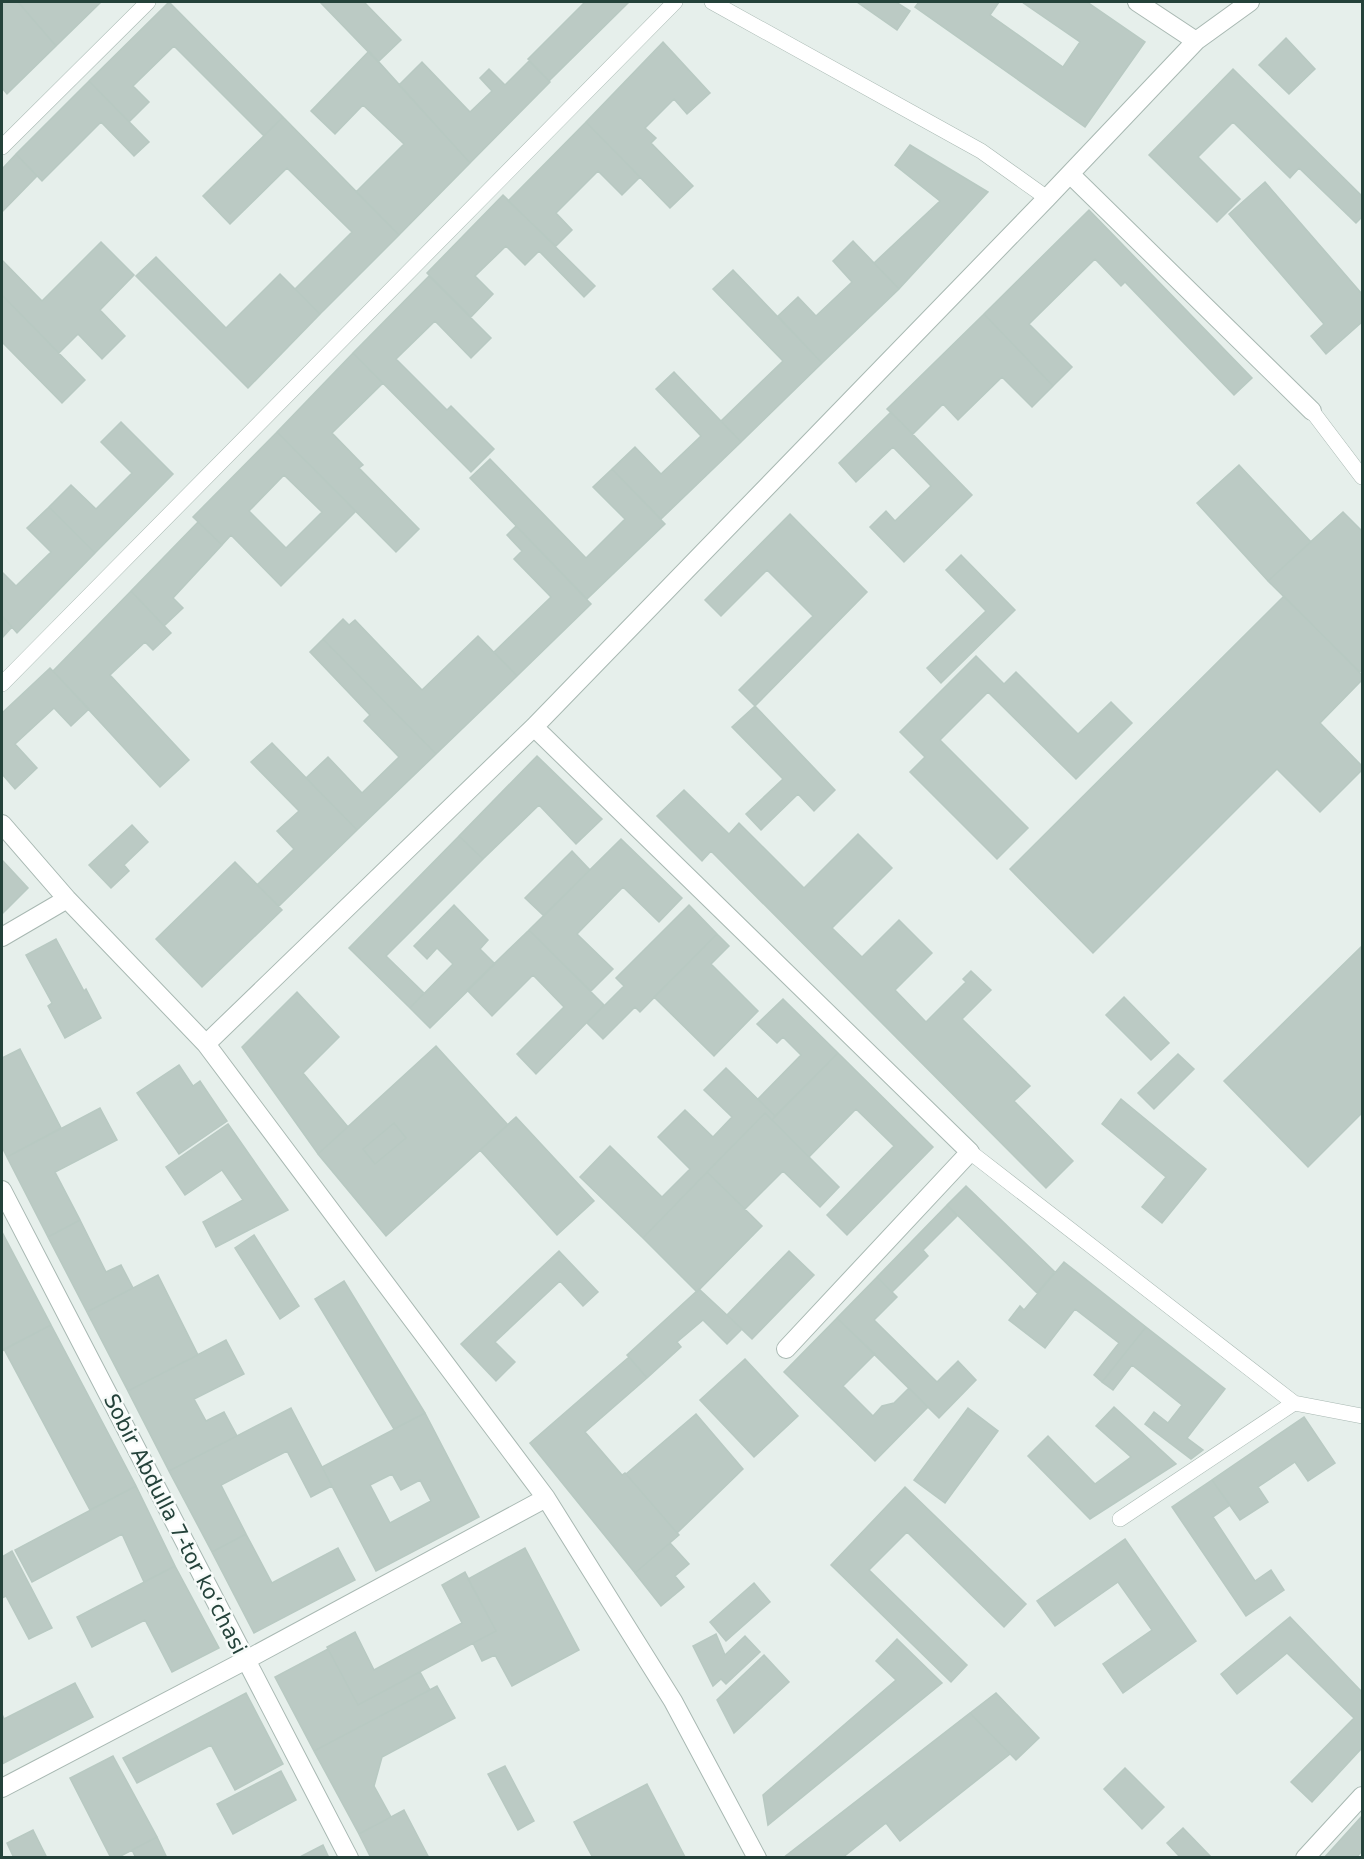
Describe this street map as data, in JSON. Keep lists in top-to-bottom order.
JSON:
{
  "streets": {
    "street": ["Sobir Abdulla 7-tor koʻchasi"]
  }
}
